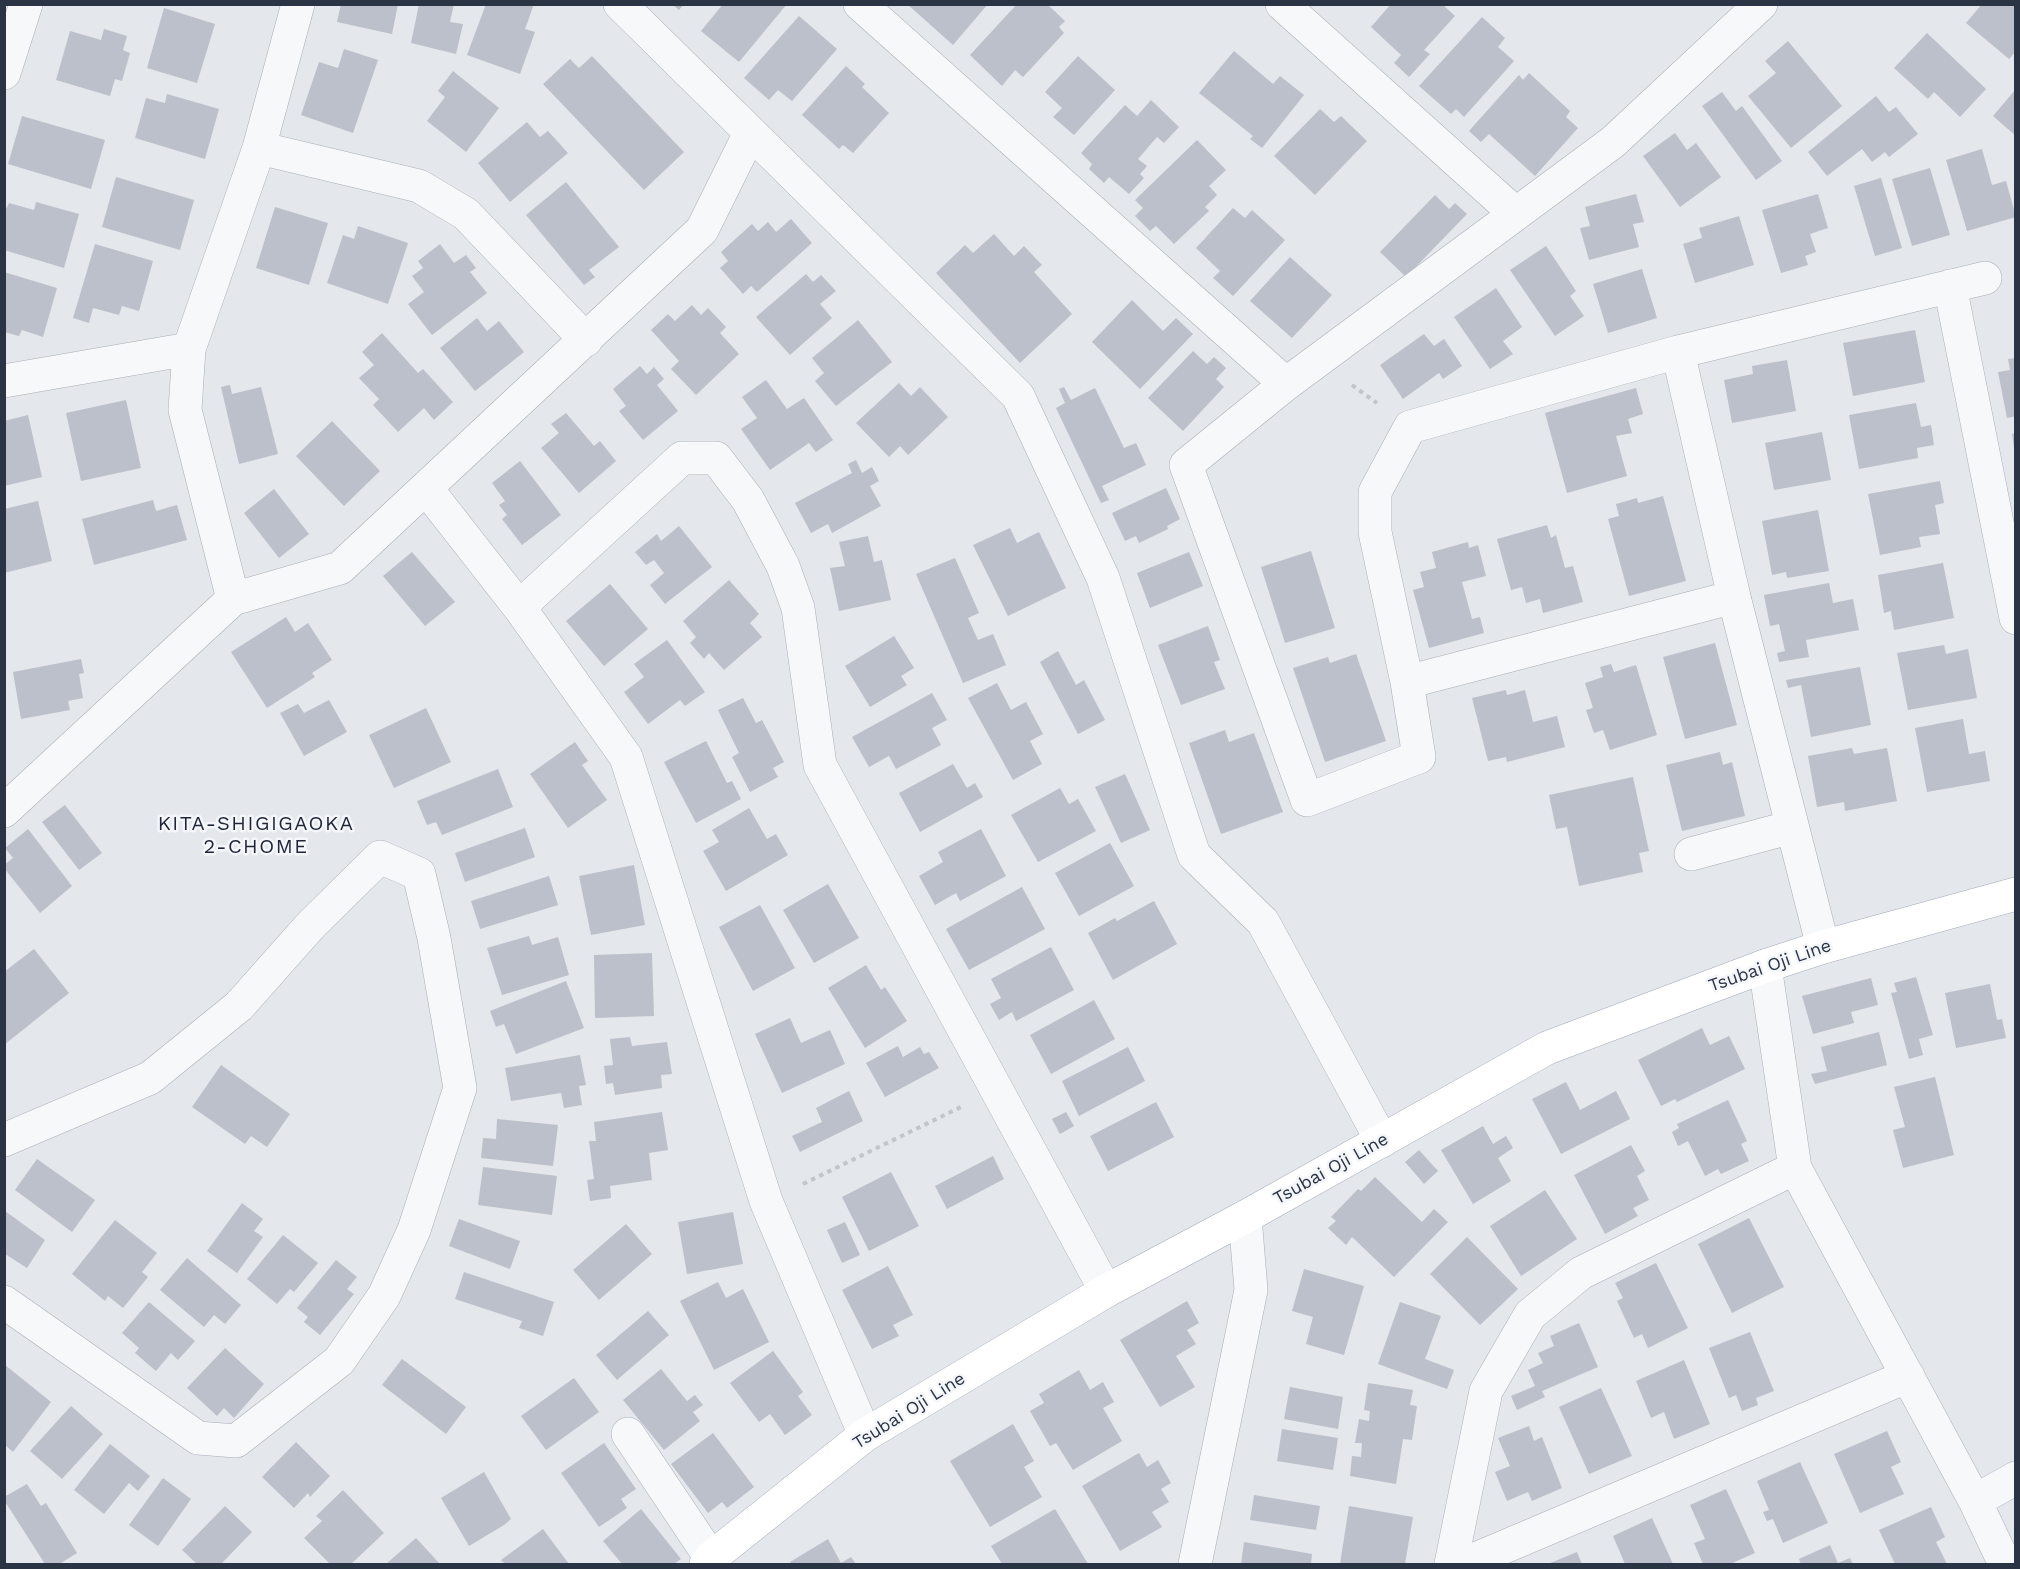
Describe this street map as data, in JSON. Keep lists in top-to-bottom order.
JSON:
{
  "streets": {
    "main road": ["Tsubai Oji Line"]
  },
  "districts": ["KITA-SHIGIGAOKA 2-CHOME"]
}
